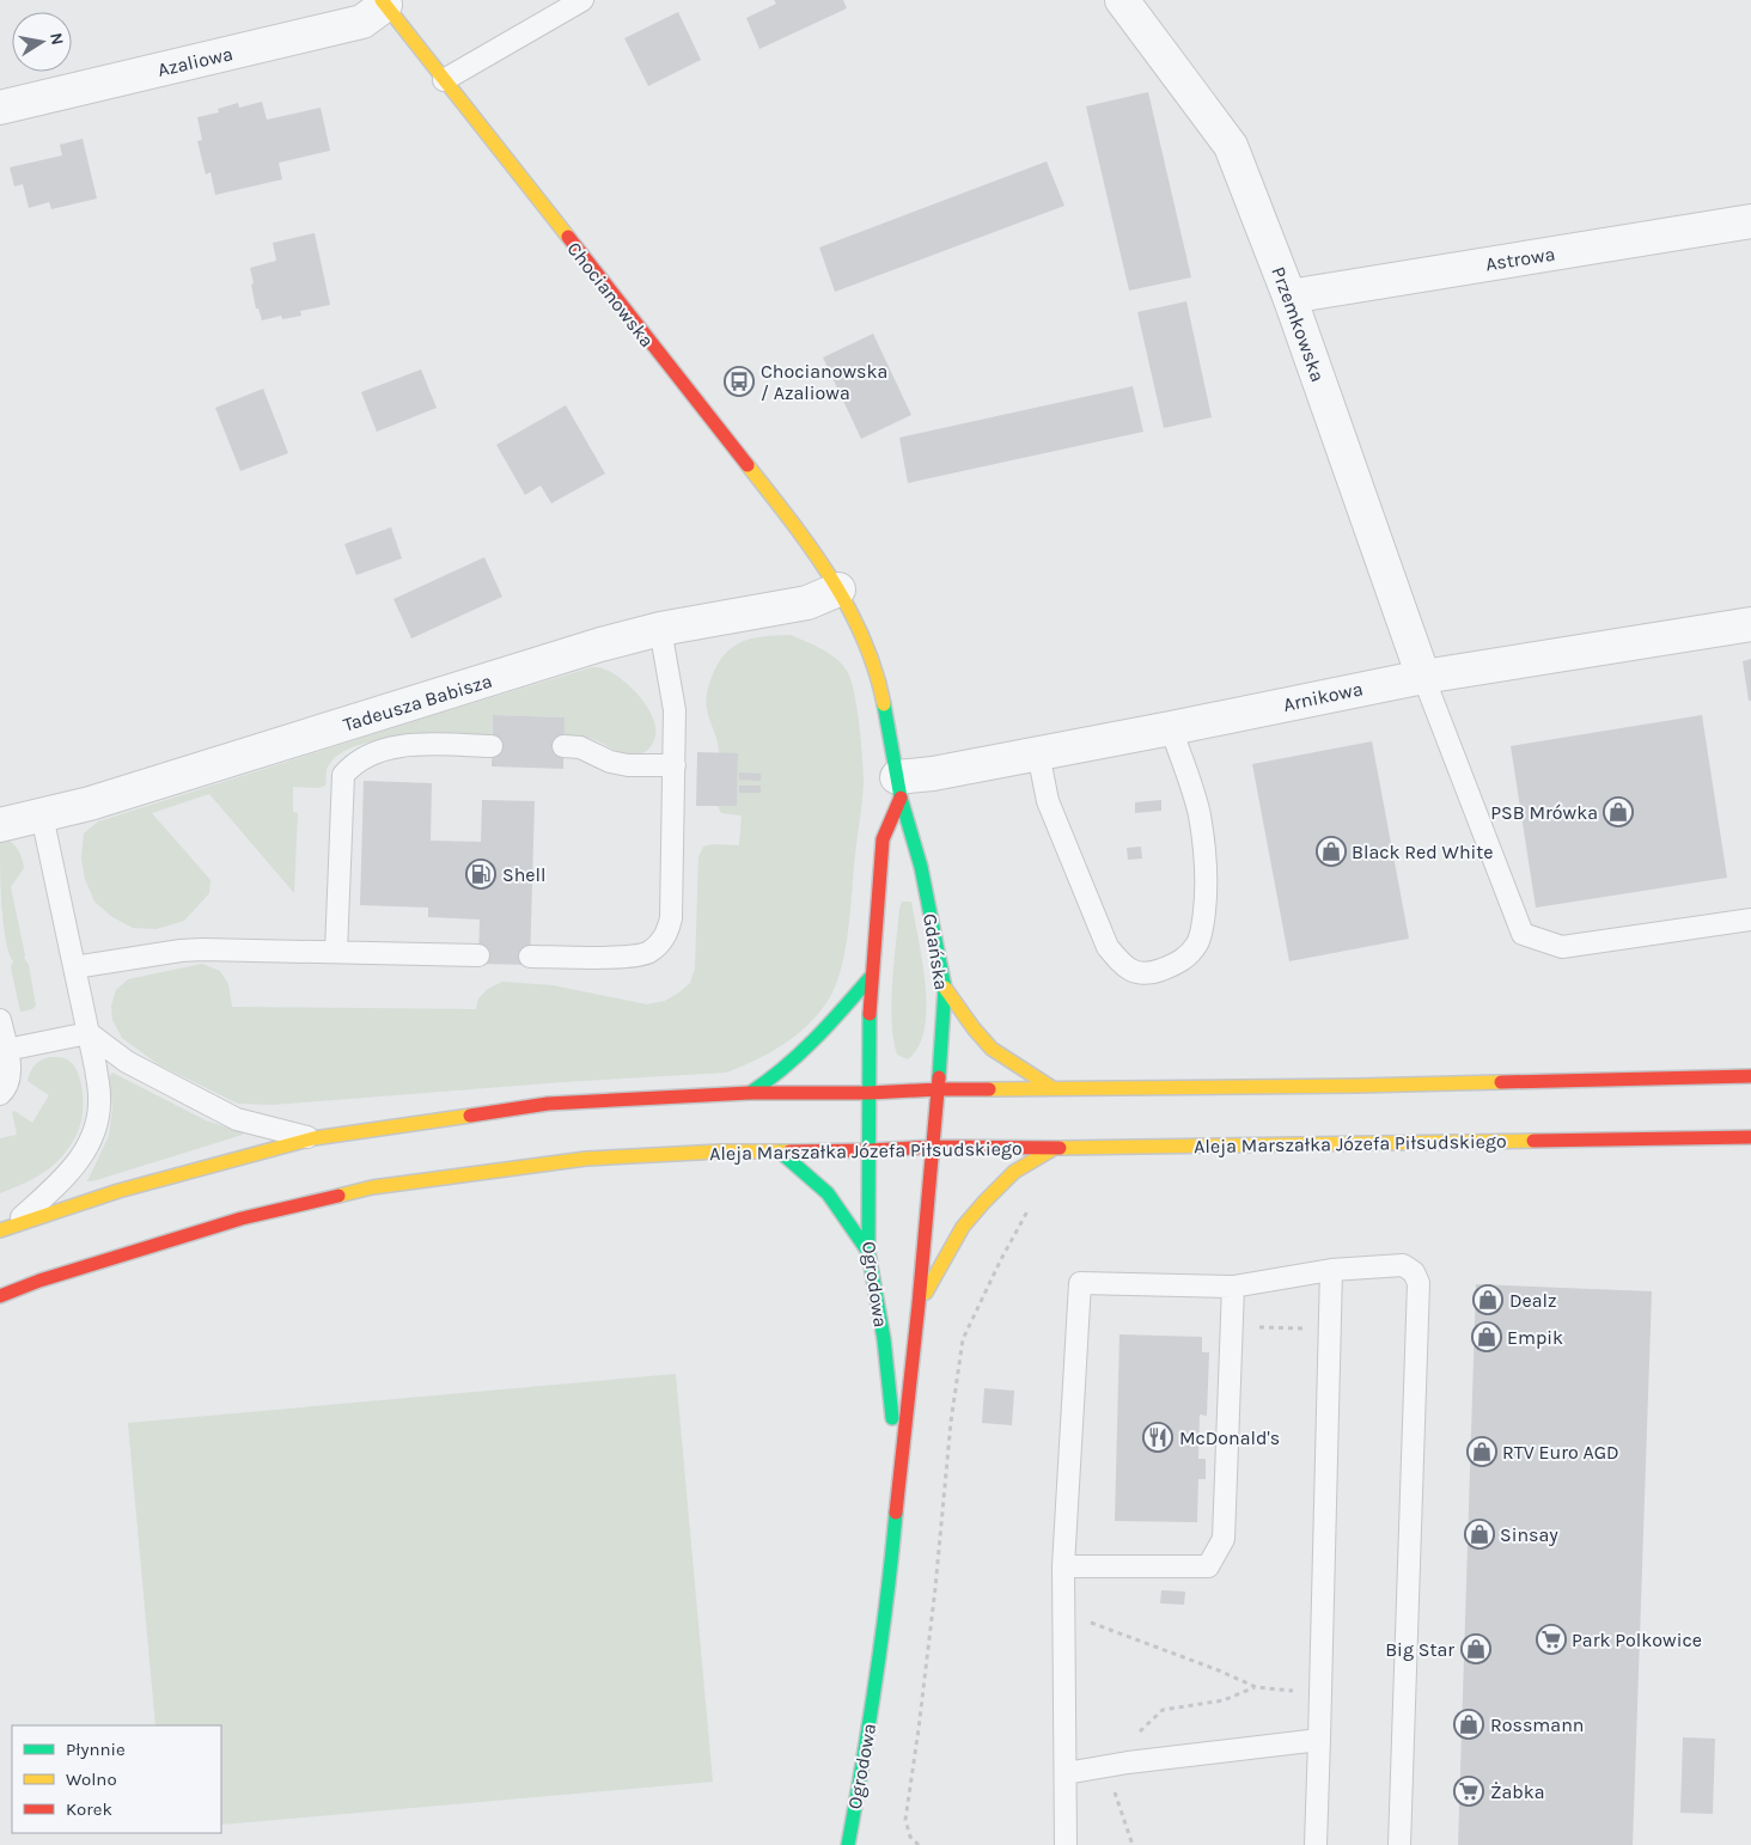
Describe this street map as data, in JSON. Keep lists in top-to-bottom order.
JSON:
{
  "streets": {
    "main road": [
      "Chocianowska",
      "Gdańska",
      "Aleja Marszałka Józefa Piłsudskiego",
      "Ogrodowa"
    ],
    "street": [
      "Azaliowa",
      "Astrowa",
      "Przemkowska",
      "Arnikowa",
      "Tadeusza Babisza"
    ]
  },
  "crossings": [
    ["Azaliowa", "Chocianowska"],
    ["Astrowa", "Przemkowska"],
    ["Chocianowska", "Tadeusza Babisza"],
    ["Chocianowska", "Gdańska"],
    ["Przemkowska", "Arnikowa"],
    ["Arnikowa", "Gdańska"],
    ["Tadeusza Babisza", "Gdańska"],
    ["Gdańska", "Aleja Marszałka Józefa Piłsudskiego"],
    ["Gdańska", "Ogrodowa"],
    ["Aleja Marszałka Józefa Piłsudskiego", "Ogrodowa"]
  ],
  "places": {
    "bus stop": ["Chocianowska / Azaliowa"],
    "shop": [
      "PSB Mrówka",
      "Black Red White",
      "Dealz",
      "Empik",
      "RTV Euro AGD",
      "Sinsay",
      "Big Star",
      "Rossmann"
    ],
    "fuel station": ["Shell"],
    "restaurant": ["McDonald's"],
    "supermarket": ["Park Polkowice", "Żabka"]
  },
  "legend": ["Płynnie", "Wolno", "Korek"],
  "north": "right"
}
